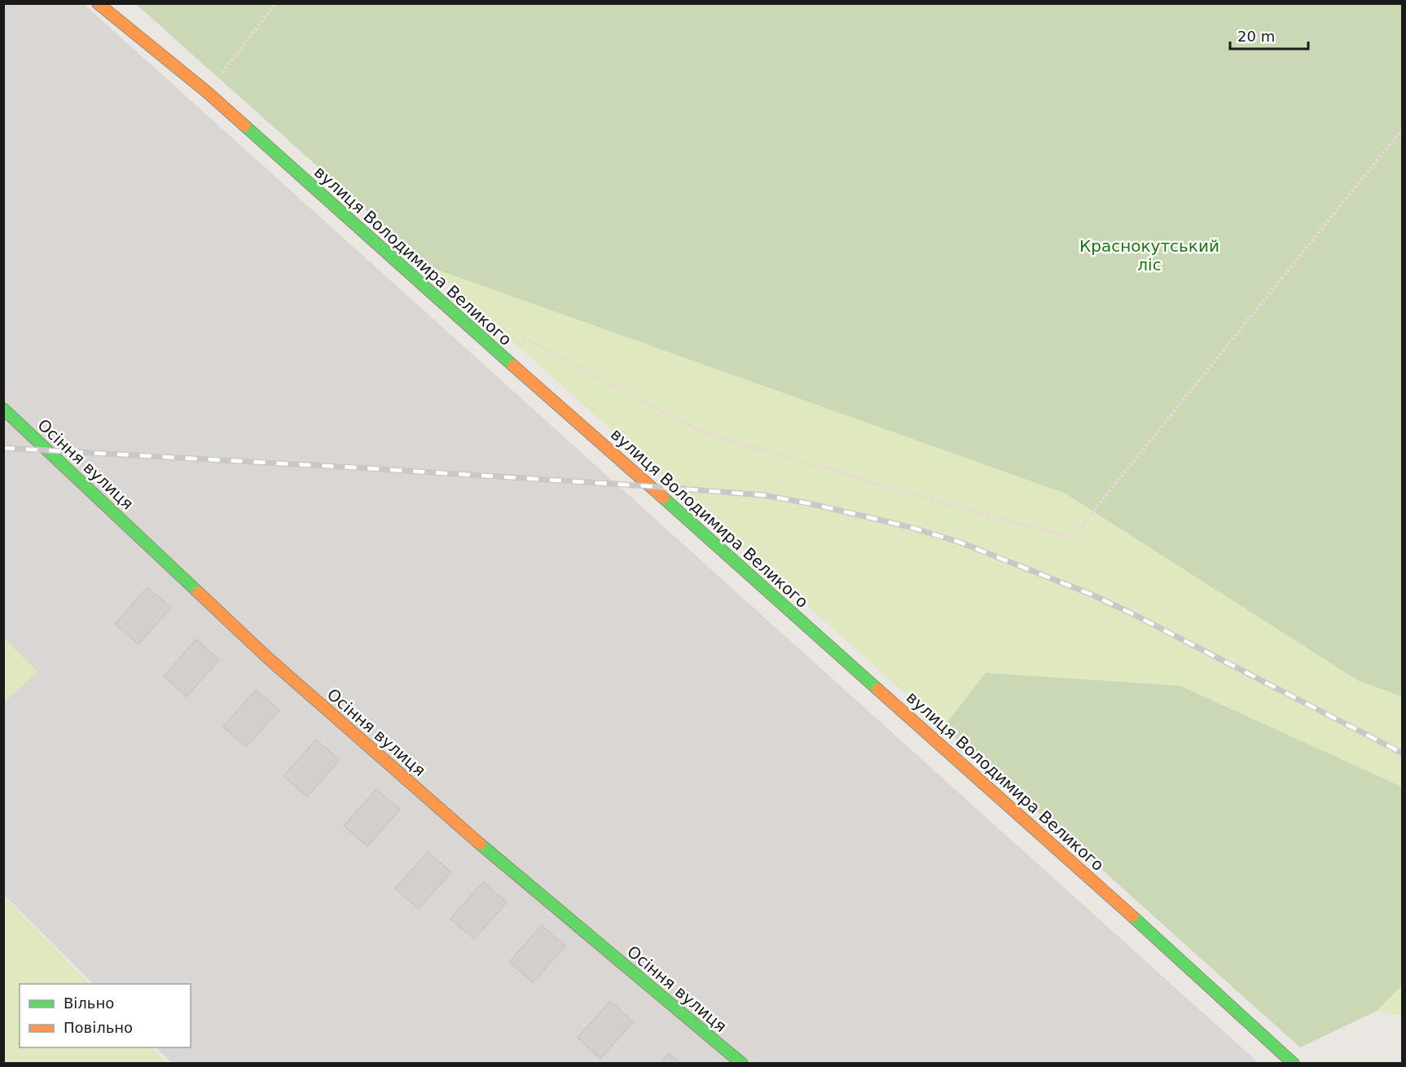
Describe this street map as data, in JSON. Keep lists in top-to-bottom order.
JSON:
{
  "streets": {
    "street": ["вулиця Володимира Великого", "Осіння вулиця"]
  },
  "parks": ["Краснокутський ліс"],
  "legend": ["Вільно", "Повільно"],
  "scale_bar": "20 m"
}
